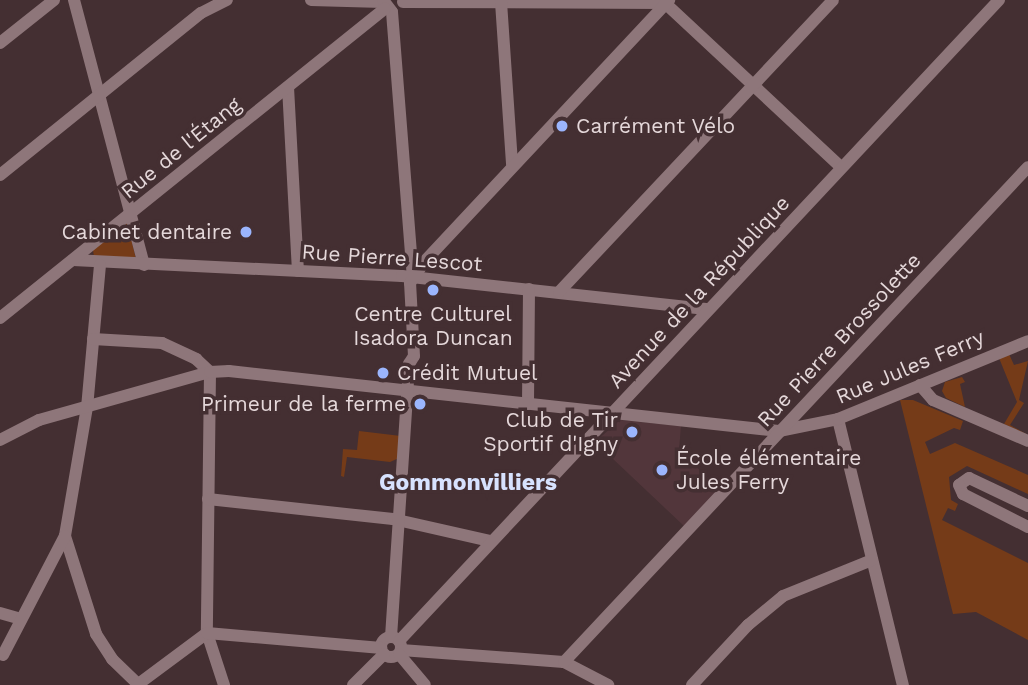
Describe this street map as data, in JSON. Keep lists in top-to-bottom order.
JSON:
{
  "streets": {
    "street": [
      "Rue de l'Étang",
      "Rue Pierre Lescot",
      "Avenue de la République",
      "Rue Pierre Brossolette",
      "Rue Jules Ferry"
    ]
  },
  "crossings": [
    ["Rue de l'Étang", "Rue Pierre Lescot"],
    ["Rue Pierre Lescot", "Avenue de la République"],
    ["Avenue de la République", "Rue Jules Ferry"],
    ["Rue Pierre Brossolette", "Rue Jules Ferry"]
  ],
  "districts": ["Gommonvilliers"],
  "places": [
    "Carrément Vélo",
    "Cabinet dentaire",
    "Centre Culturel Isadora Duncan",
    "Crédit Mutuel",
    "Primeur de la ferme",
    "Club de Tir Sportif d'Igny",
    "École élémentaire Jules Ferry"
  ]
}
